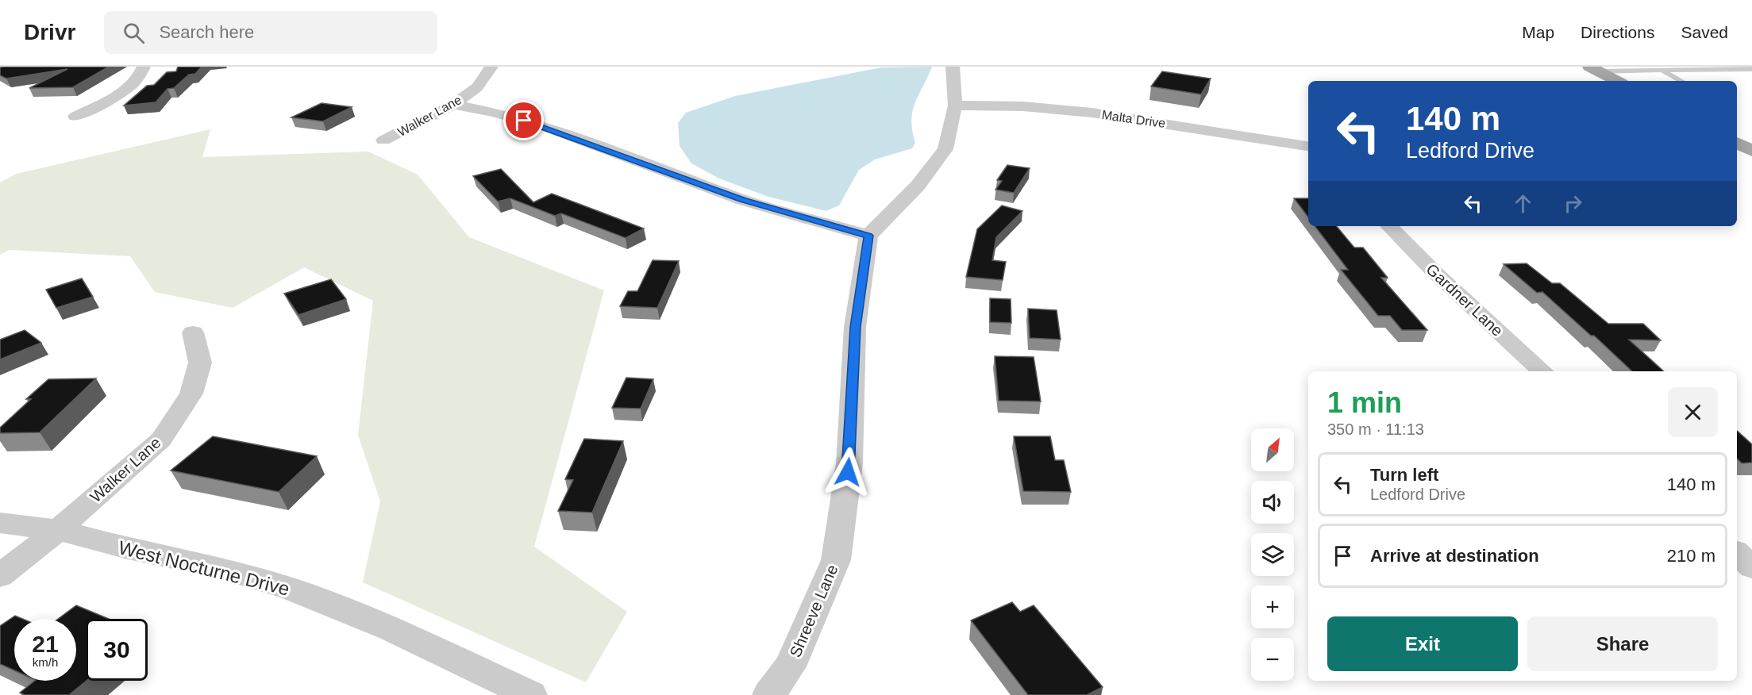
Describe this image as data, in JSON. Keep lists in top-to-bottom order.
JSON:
{
  "streets": {
    "street": [
      "Walker Lane",
      "Malta Drive",
      "Gardner Lane",
      "West Nocturne Drive",
      "Shreeve Lane"
    ]
  },
  "crossings": [
    ["Walker Lane", "West Nocturne Drive"]
  ],
  "north": "top right",
  "page": {
    "header": "Drivr",
    "search": "Search here",
    "nav": ["Map", "Directions", "Saved"],
    "turn": ["140 m", "Ledford Drive"],
    "heading": ["1 min", "350 m · 11:13"],
    "map_buttons": ["+", "−"],
    "list": [
      {
        "name": "Turn left",
        "note": "Ledford Drive",
        "value": "140 m"
      },
      {
        "name": "Arrive at destination",
        "value": "210 m"
      }
    ],
    "buttons": ["Exit", "Share"],
    "speed": "21 km/h",
    "limit": "30"
  }
}
